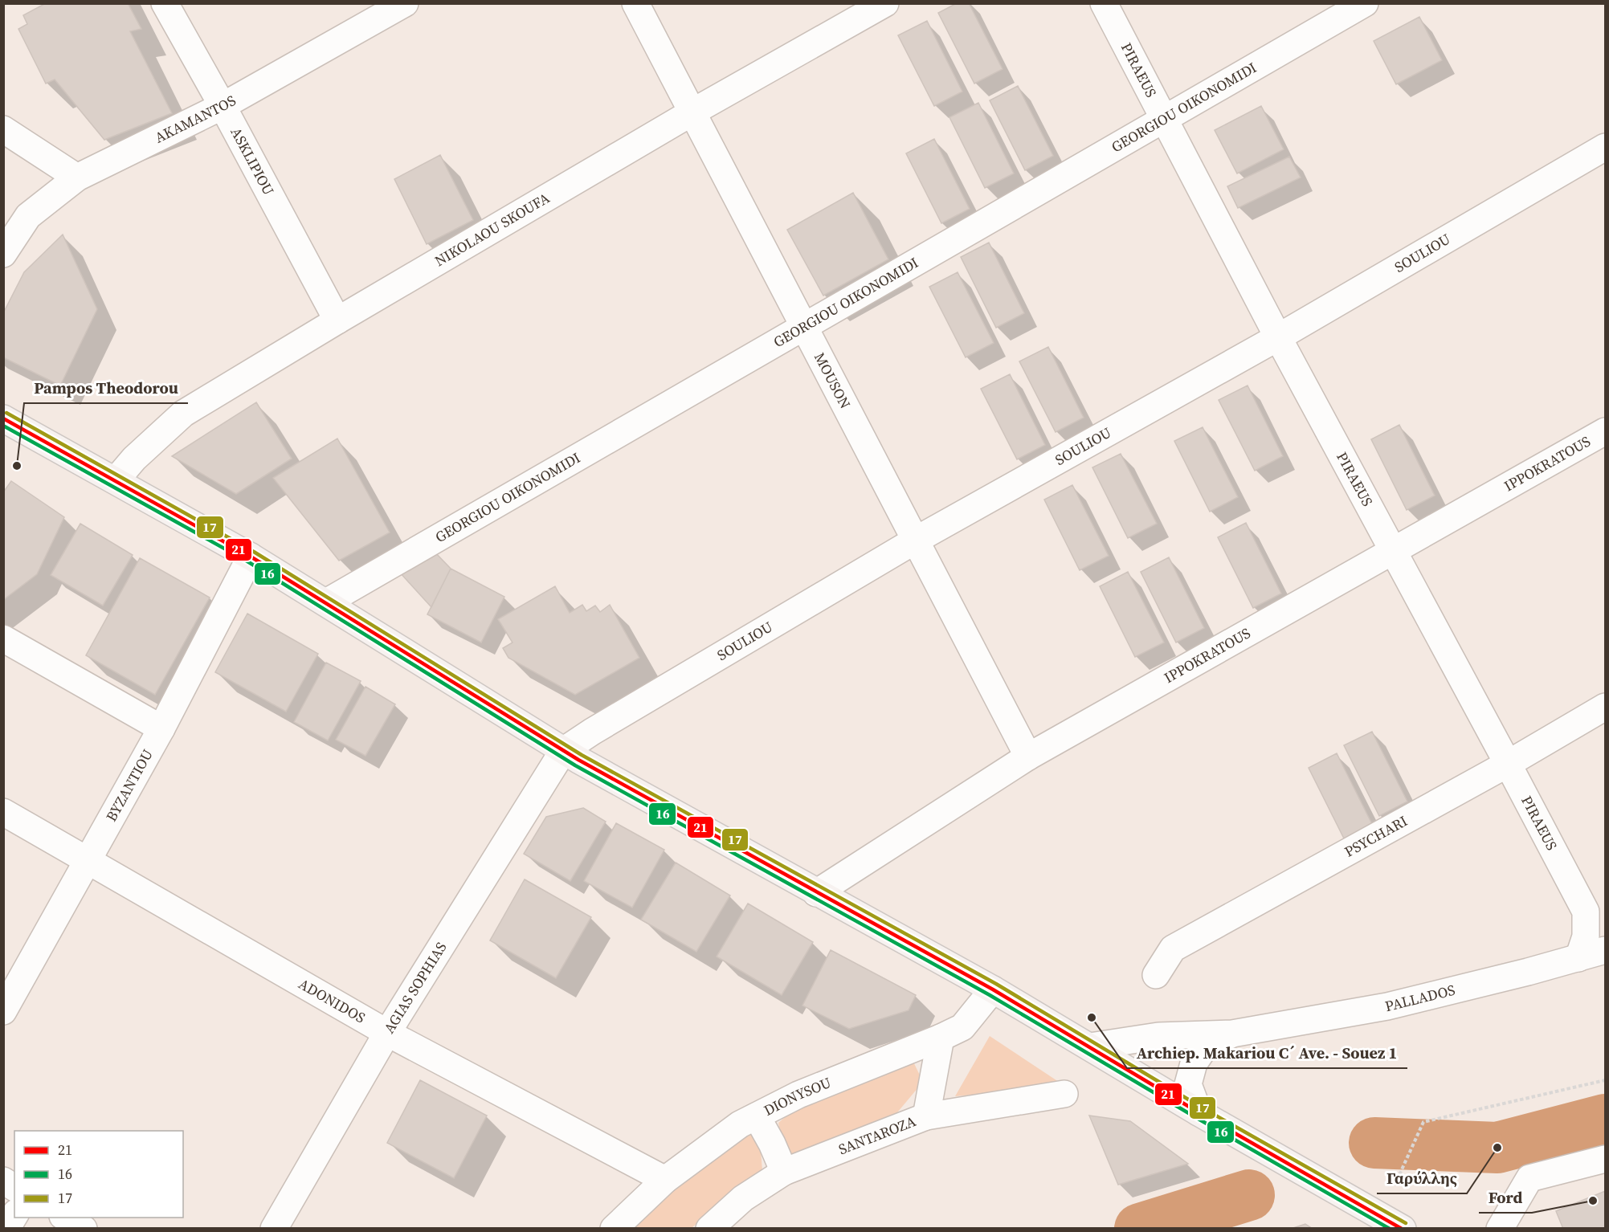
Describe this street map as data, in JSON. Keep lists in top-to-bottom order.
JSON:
{
  "streets": {
    "street": [
      "PIRAEUS",
      "GEORGIOU OIKONOMIDI",
      "AKAMANTOS",
      "ASKLIPIOU",
      "NIKOLAOU SKOUFA",
      "SOULIOU",
      "MOUSON",
      "IPPOKRATOUS",
      "BYZANTIOU",
      "PSYCHARI",
      "AGIAS SOPHIAS",
      "PALLADOS",
      "ADONIDOS",
      "DIONYSOU",
      "SANTAROZA"
    ]
  },
  "crossings": [
    ["PIRAEUS", "GEORGIOU OIKONOMIDI"],
    ["PIRAEUS", "SOULIOU"],
    ["PIRAEUS", "IPPOKRATOUS"],
    ["PIRAEUS", "PSYCHARI"],
    ["PIRAEUS", "PALLADOS"],
    ["GEORGIOU OIKONOMIDI", "MOUSON"],
    ["AKAMANTOS", "ASKLIPIOU"],
    ["ASKLIPIOU", "NIKOLAOU SKOUFA"],
    ["NIKOLAOU SKOUFA", "MOUSON"],
    ["SOULIOU", "MOUSON"],
    ["SOULIOU", "AGIAS SOPHIAS"],
    ["MOUSON", "IPPOKRATOUS"],
    ["BYZANTIOU", "ADONIDOS"],
    ["AGIAS SOPHIAS", "ADONIDOS"],
    ["ADONIDOS", "DIONYSOU"]
  ],
  "places": [
    "Pampos Theodorou",
    "Archiep. Makariou C´ Ave. - Souez 1",
    "Γαρύλλης",
    "Ford"
  ],
  "lines": ["transit line 17", "transit line 21", "transit line 16"],
  "legend": ["21", "16", "17"]
}
